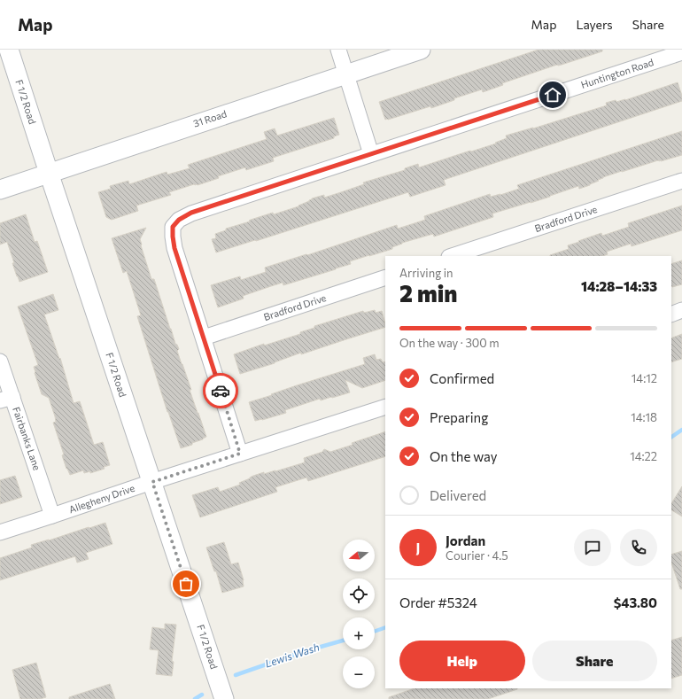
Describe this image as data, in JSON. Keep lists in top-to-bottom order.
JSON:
{
  "streets": {
    "street": [
      "Huntington Road",
      "F 1/2 Road",
      "31 Road",
      "Bradford Drive",
      "Fairbanks Lane",
      "Allegheny Drive"
    ]
  },
  "crossings": [
    ["Huntington Road", "Bradford Drive"],
    ["F 1/2 Road", "31 Road"],
    ["F 1/2 Road", "Allegheny Drive"],
    ["Fairbanks Lane", "Allegheny Drive"]
  ],
  "water": ["Lewis Wash"],
  "north": "left",
  "page": {
    "header": "Map",
    "nav": ["Map", "Layers", "Share"],
    "heading": ["2 min", "Arriving in", "14:28–14:33"],
    "panel": [
      "Jordan",
      "Courier · 4.5",
      "Order #5324",
      "$43.80"
    ],
    "bar": "On the way · 300 m",
    "list": [
      ["Confirmed", "14:12"],
      ["Preparing", "14:18"],
      ["On the way", "14:22"],
      "Delivered"
    ],
    "round": "J",
    "map_buttons": ["+", "−"],
    "buttons": ["Help", "Share"]
  }
}
